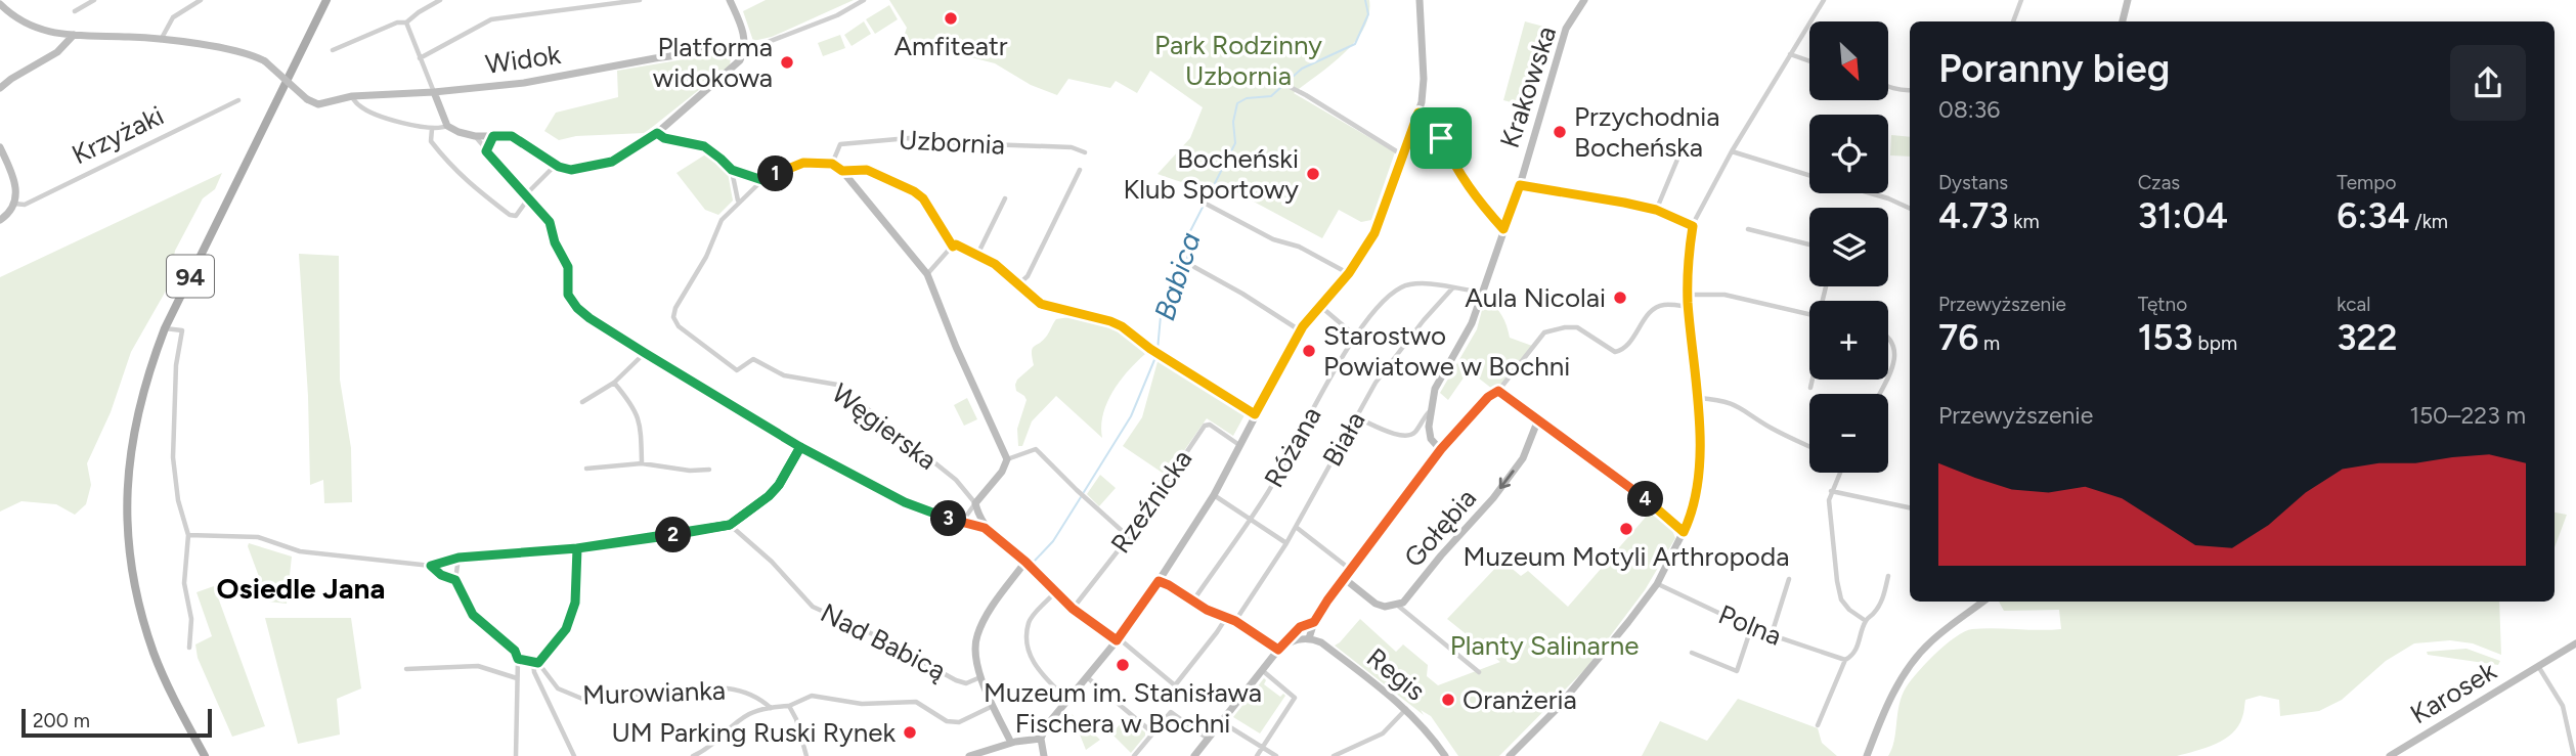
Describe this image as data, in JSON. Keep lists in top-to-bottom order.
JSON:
{
  "streets": {
    "main road": ["94"],
    "street": [
      "Widok",
      "Krakowska",
      "Krzyżaki",
      "Uzbornia",
      "Węgierska",
      "Biała",
      "Różana",
      "Rzeźnicka",
      "Gołębia",
      "Polna",
      "Nad Babicą",
      "Regis",
      "Murowianka",
      "Karosek"
    ]
  },
  "crossings": [
    ["Krakowska", "Różana"],
    ["Biała", "Różana"]
  ],
  "districts": ["Osiedle Jana"],
  "water": ["Babica"],
  "parks": ["Park Rodzinny Uzbornia", "Planty Salinarne"],
  "places": [
    "Amfiteatr",
    "Platforma widokowa",
    "Przychodnia Bocheńska",
    "Bocheński Klub Sportowy",
    "Aula Nicolai",
    "Starostwo Powiatowe w Bochni",
    "Muzeum Motyli Arthropoda",
    "Muzeum im. Stanisława Fischera w Bochni",
    "Oranżeria",
    "UM Parking Ruski Rynek"
  ],
  "scale_bar": "200 m",
  "north": "bottom right",
  "page": {
    "map_buttons": ["+", "−"],
    "heading": ["Poranny bieg", "08:36"],
    "stats": [
      ["Dystans", "4.73 km"],
      ["Czas", "31:04"],
      ["Tempo", "6:34 /km"],
      ["Przewyższenie", "76 m"],
      ["Tętno", "153 bpm"],
      ["kcal", "322"]
    ],
    "pins": [
      "1",
      "4",
      "3",
      "2"
    ],
    "chart": ["Przewyższenie", "150–223 m"],
    "scale": "200 m"
  }
}
